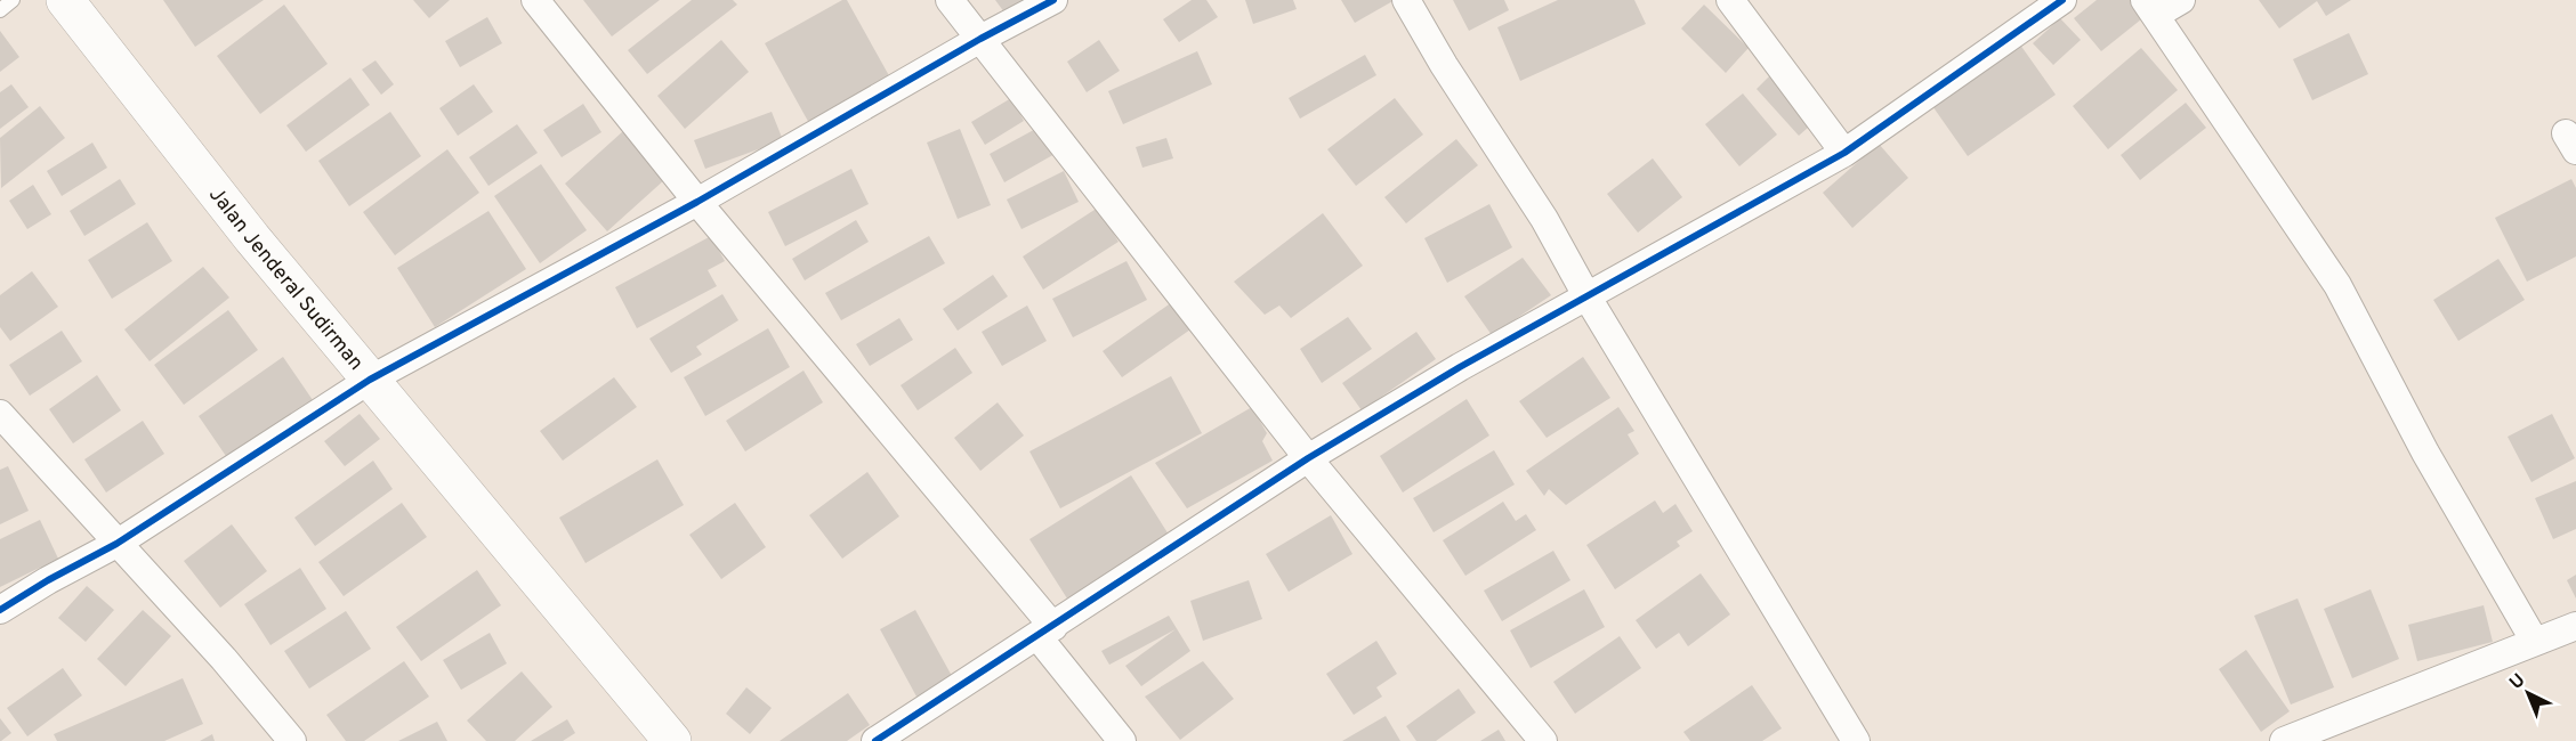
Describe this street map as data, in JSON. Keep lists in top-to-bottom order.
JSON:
{
  "streets": {
    "highway": ["Jalan Jenderal Sudirman"]
  },
  "north": "top left"
}
